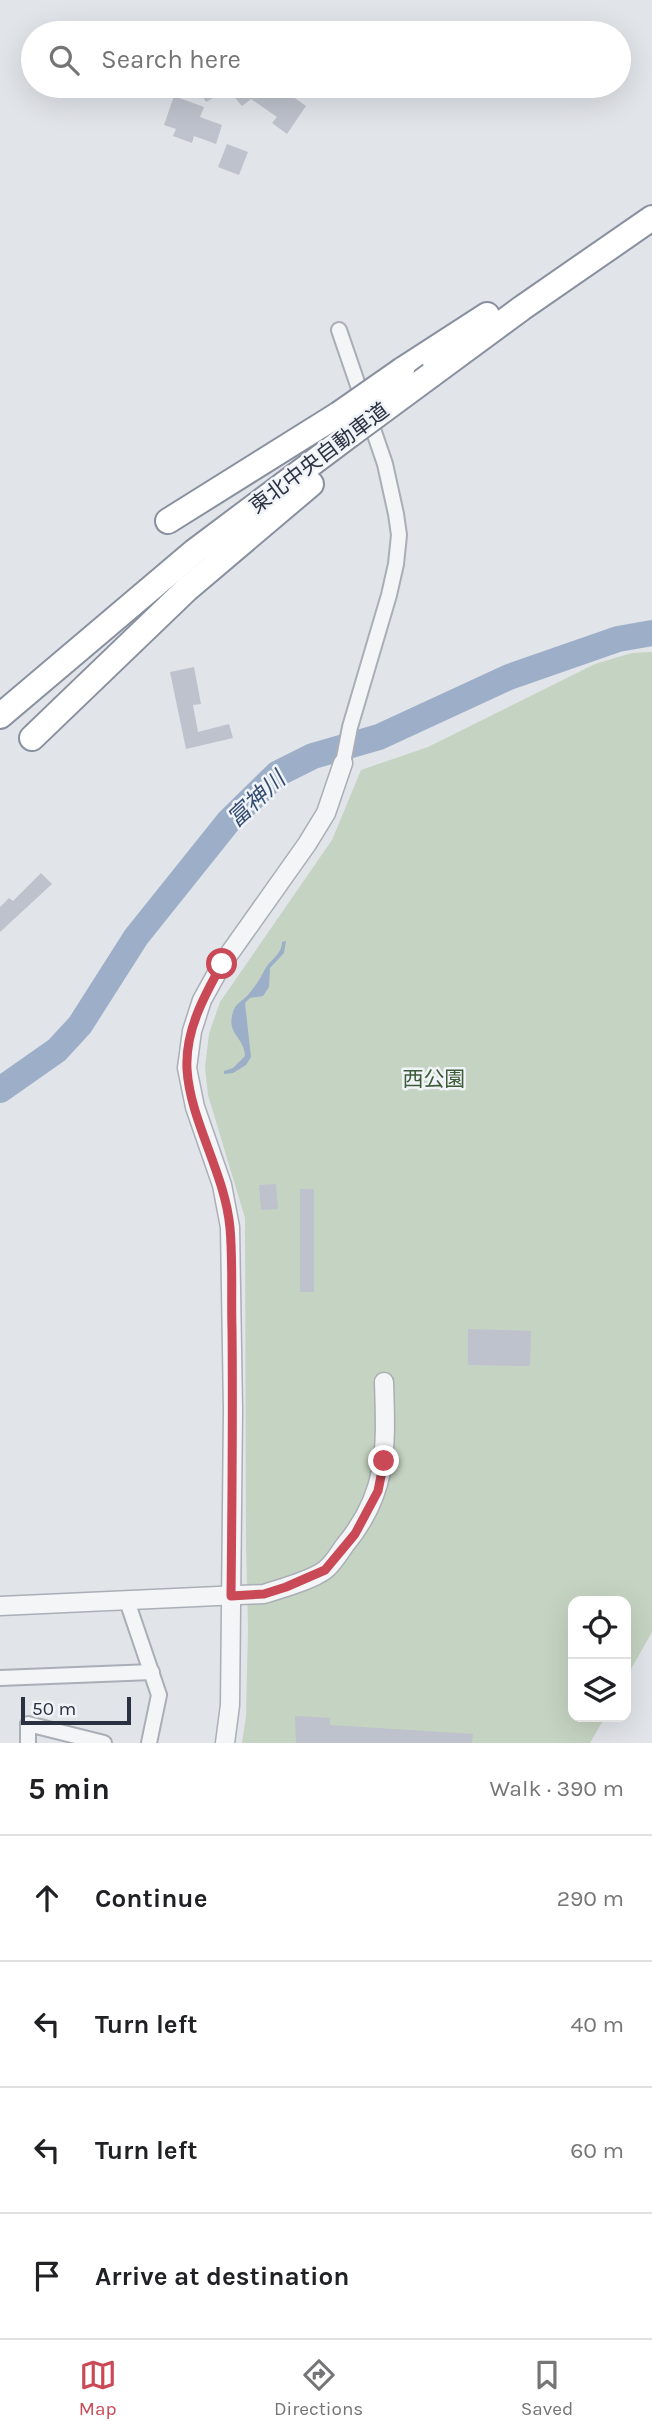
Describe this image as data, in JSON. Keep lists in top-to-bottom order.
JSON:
{
  "streets": {
    "highway": ["東北中央自動車道"]
  },
  "water": ["富神川"],
  "parks": ["西公園"],
  "scale_bar": "50 m",
  "page": {
    "search": "Search here",
    "scale": "50 m",
    "heading": ["5 min", "Walk · 390 m"],
    "list": [
      ["Continue", "290 m"],
      ["Turn left", "40 m"],
      ["Turn left", "60 m"],
      "Arrive at destination"
    ],
    "nav": ["Map", "Directions", "Saved"]
  }
}
